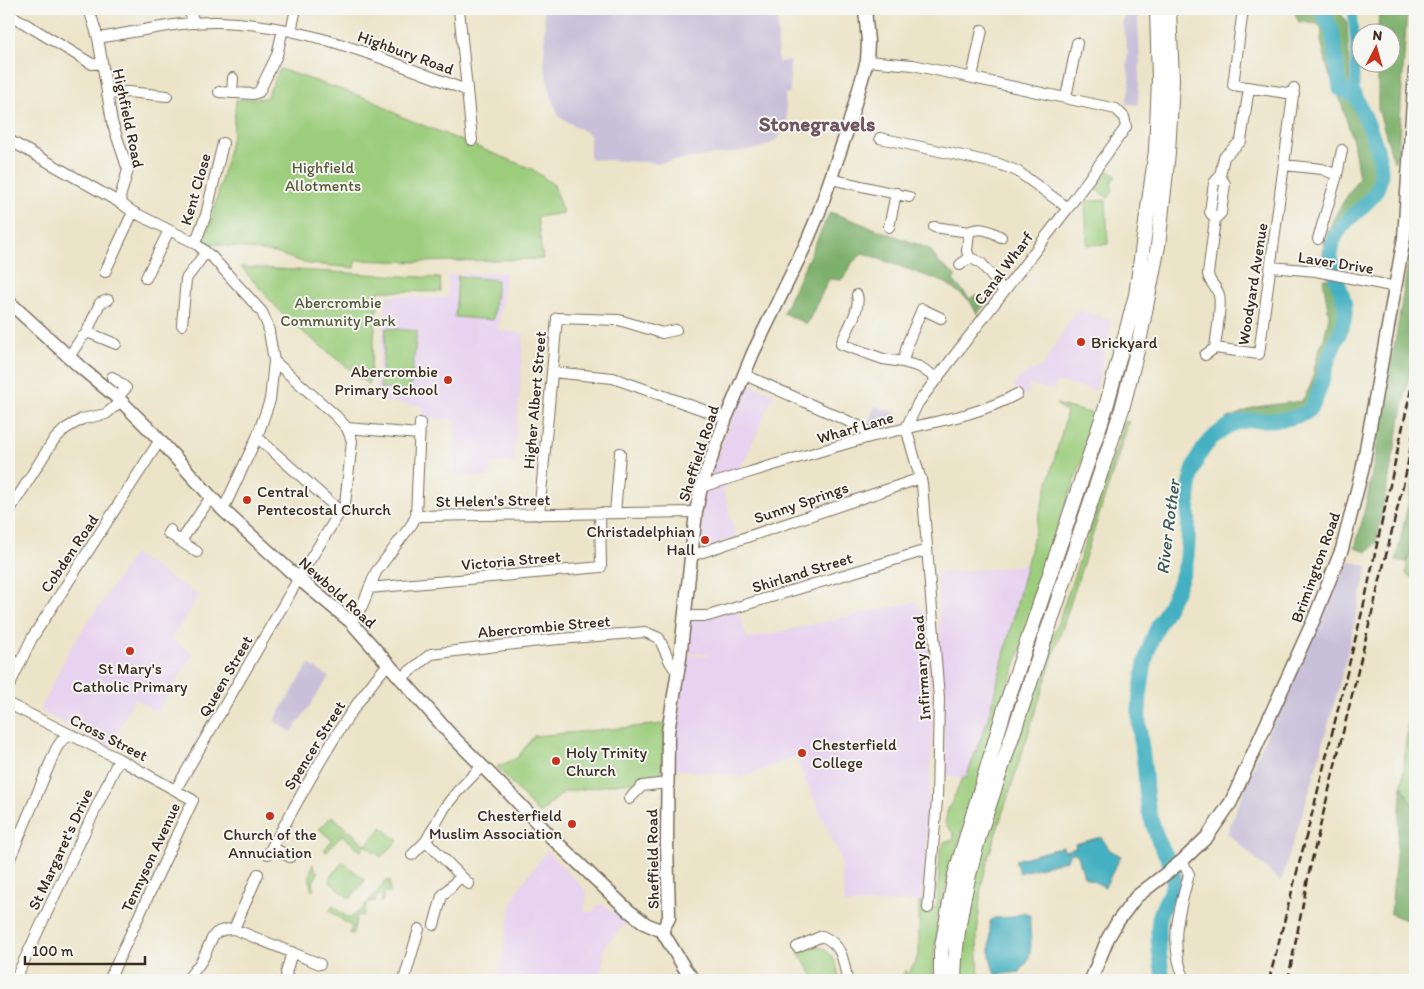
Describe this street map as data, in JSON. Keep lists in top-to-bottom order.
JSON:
{
  "streets": {
    "main road": ["Sheffield Road", "Brimington Road", "Newbold Road"],
    "street": [
      "Highbury Road",
      "Highfield Road",
      "Kent Close",
      "Laver Drive",
      "Canal Wharf",
      "Woodyard Avenue",
      "Higher Albert Street",
      "Wharf Lane",
      "St Helen's Street",
      "Sunny Springs",
      "Cobden Road",
      "Victoria Street",
      "Shirland Street",
      "Abercrombie Street",
      "Infirmary Road",
      "Queen Street",
      "Cross Street",
      "Spencer Street",
      "St Margaret's Drive",
      "Tennyson Avenue"
    ]
  },
  "crossings": [
    ["Highbury Road", "Highfield Road"],
    ["Laver Drive", "Woodyard Avenue"],
    ["Laver Drive", "Brimington Road"],
    ["Canal Wharf", "Wharf Lane"],
    ["Canal Wharf", "Infirmary Road"],
    ["Higher Albert Street", "St Helen's Street"],
    ["Wharf Lane", "Sheffield Road"],
    ["Wharf Lane", "Infirmary Road"],
    ["Sheffield Road", "St Helen's Street"],
    ["Sheffield Road", "Sunny Springs"],
    ["Sheffield Road", "Shirland Street"],
    ["Sheffield Road", "Newbold Road"],
    ["Sheffield Road", "Abercrombie Street"],
    ["St Helen's Street", "Victoria Street"],
    ["St Helen's Street", "Newbold Road"],
    ["Sunny Springs", "Infirmary Road"],
    ["Cobden Road", "Newbold Road"],
    ["Shirland Street", "Infirmary Road"],
    ["Newbold Road", "Abercrombie Street"],
    ["Newbold Road", "Queen Street"],
    ["Newbold Road", "Spencer Street"],
    ["Queen Street", "Cross Street"],
    ["Cross Street", "St Margaret's Drive"],
    ["Cross Street", "Tennyson Avenue"]
  ],
  "districts": ["Stonegravels"],
  "water": ["River Rother"],
  "parks": ["Highfield Allotments", "Abercrombie Community Park"],
  "places": [
    "Brickyard",
    "Abercrombie Primary School",
    "Central Pentecostal Church",
    "Christadelphian Hall",
    "St Mary's Catholic Primary",
    "Chesterfield College",
    "Holy Trinity Church",
    "Church of the Annuciation",
    "Chesterfield Muslim Association"
  ],
  "scale_bar": "100 m",
  "north": "top"
}
